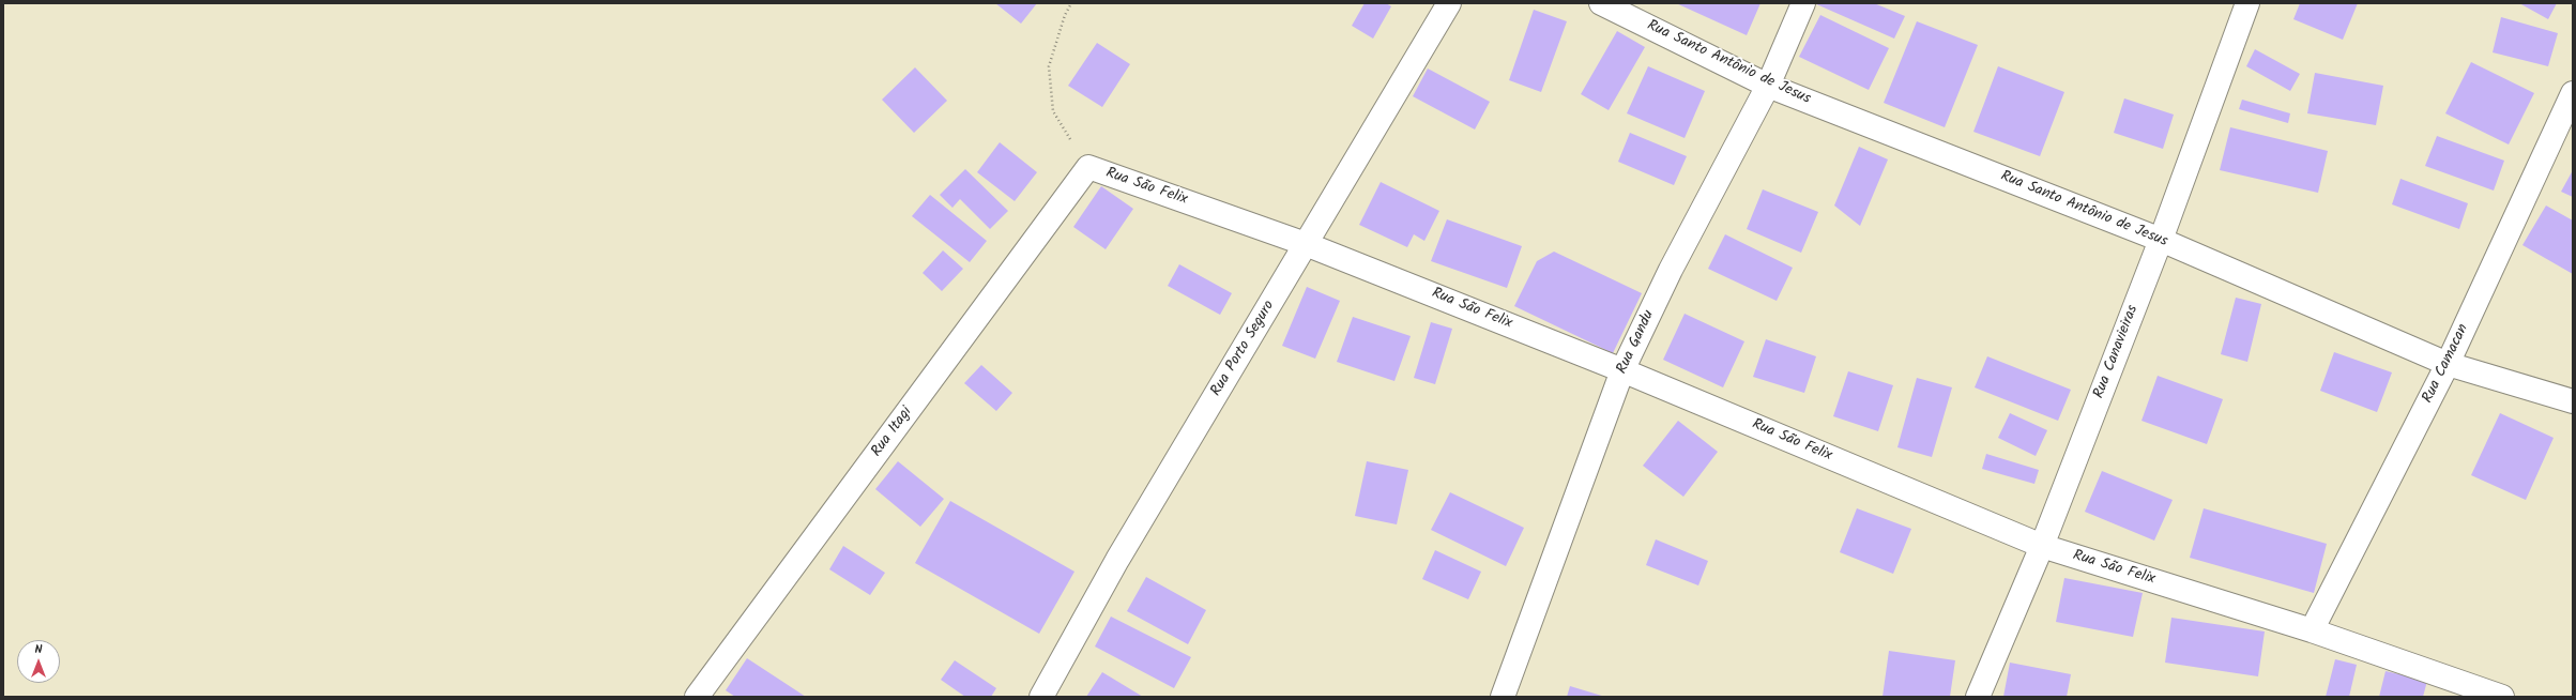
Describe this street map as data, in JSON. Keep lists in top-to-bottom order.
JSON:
{
  "streets": {
    "street": [
      "Rua Santo Antônio de Jesus",
      "Rua São Felix",
      "Rua Gandu",
      "Rua Porto Seguro",
      "Rua Canavieiras",
      "Rua Camacan",
      "Rua Itagi"
    ]
  },
  "crossings": [
    ["Rua Santo Antônio de Jesus", "Rua Gandu"],
    ["Rua Santo Antônio de Jesus", "Rua Canavieiras"],
    ["Rua Santo Antônio de Jesus", "Rua Camacan"],
    ["Rua São Felix", "Rua Gandu"],
    ["Rua São Felix", "Rua Porto Seguro"],
    ["Rua São Felix", "Rua Canavieiras"],
    ["Rua São Felix", "Rua Camacan"],
    ["Rua São Felix", "Rua Itagi"]
  ],
  "north": "top"
}
